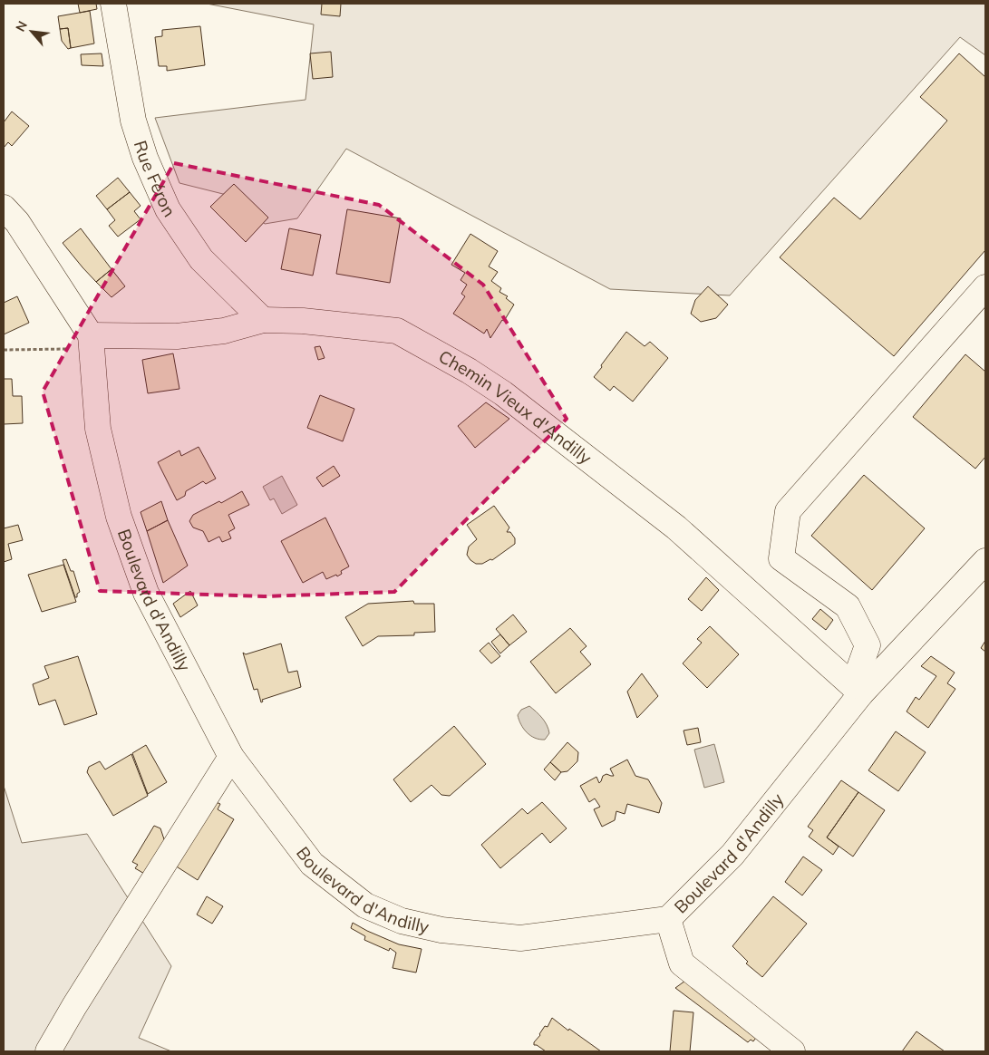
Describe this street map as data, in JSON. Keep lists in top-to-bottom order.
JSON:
{
  "streets": {
    "street": ["Rue Féron", "Chemin Vieux d'Andilly", "Boulevard d'Andilly"]
  },
  "crossings": [
    ["Rue Féron", "Chemin Vieux d'Andilly"],
    ["Chemin Vieux d'Andilly", "Boulevard d'Andilly"]
  ],
  "north": "top left"
}
